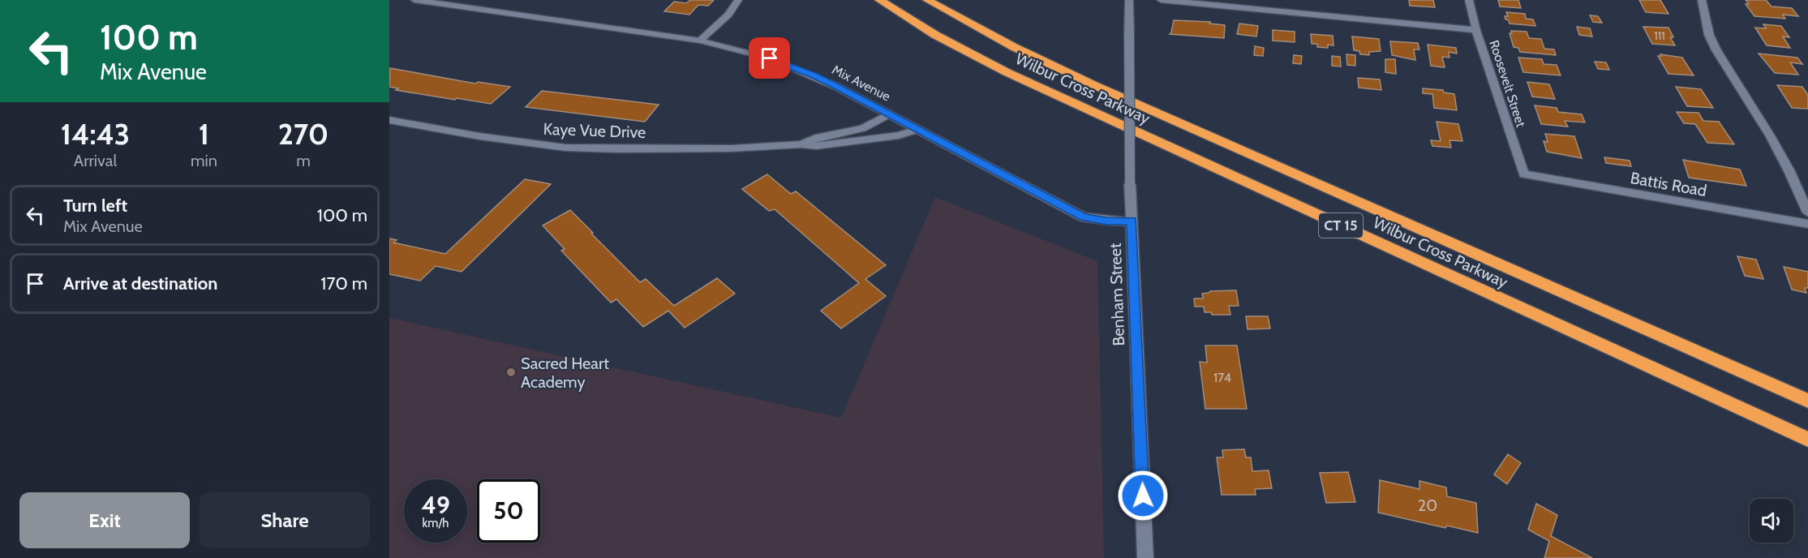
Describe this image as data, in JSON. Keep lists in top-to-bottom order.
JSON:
{
  "streets": {
    "highway": ["Wilbur Cross Parkway", "CT 15"],
    "street": [
      "Mix Avenue",
      "Roosevelt Street",
      "Kaye Vue Drive",
      "Battis Road",
      "Benham Street"
    ]
  },
  "crossings": [
    ["Mix Avenue", "Kaye Vue Drive"],
    ["Mix Avenue", "Benham Street"],
    ["Roosevelt Street", "Battis Road"]
  ],
  "places": ["Sacred Heart Academy"],
  "house_numbers": ["111", "174", "20"],
  "page": {
    "turn": ["100 m", "Mix Avenue"],
    "eta": [
      "14:43",
      "Arrival",
      "1",
      "min",
      "270",
      "m"
    ],
    "list": [
      {
        "name": "Turn left",
        "note": "Mix Avenue",
        "value": "100 m"
      },
      {
        "name": "Arrive at destination",
        "value": "170 m"
      }
    ],
    "speed": "49 km/h",
    "limit": "50",
    "buttons": ["Exit", "Share"]
  }
}
